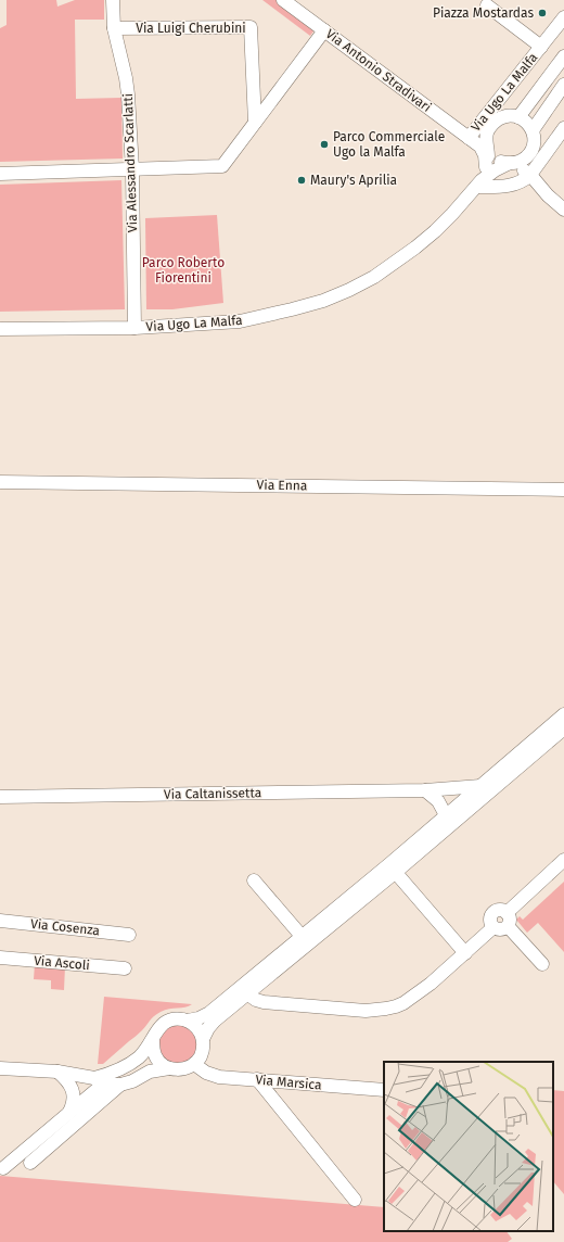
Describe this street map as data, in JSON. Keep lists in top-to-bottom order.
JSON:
{
  "streets": {
    "street": [
      "Via Luigi Cherubini",
      "Via Antonio Stradivari",
      "Via Ugo La Malfa",
      "Via Alessandro Scarlatti",
      "Via Enna",
      "Via Caltanissetta",
      "Via Cosenza",
      "Via Ascoli",
      "Via Marsica"
    ]
  },
  "crossings": [
    ["Via Luigi Cherubini", "Via Alessandro Scarlatti"],
    ["Via Antonio Stradivari", "Via Ugo La Malfa"],
    ["Via Ugo La Malfa", "Via Alessandro Scarlatti"]
  ],
  "parks": ["Parco Roberto Fiorentini"],
  "places": ["Piazza Mostardas", "Parco Commerciale Ugo la Malfa", "Maury's Aprilia"]
}
